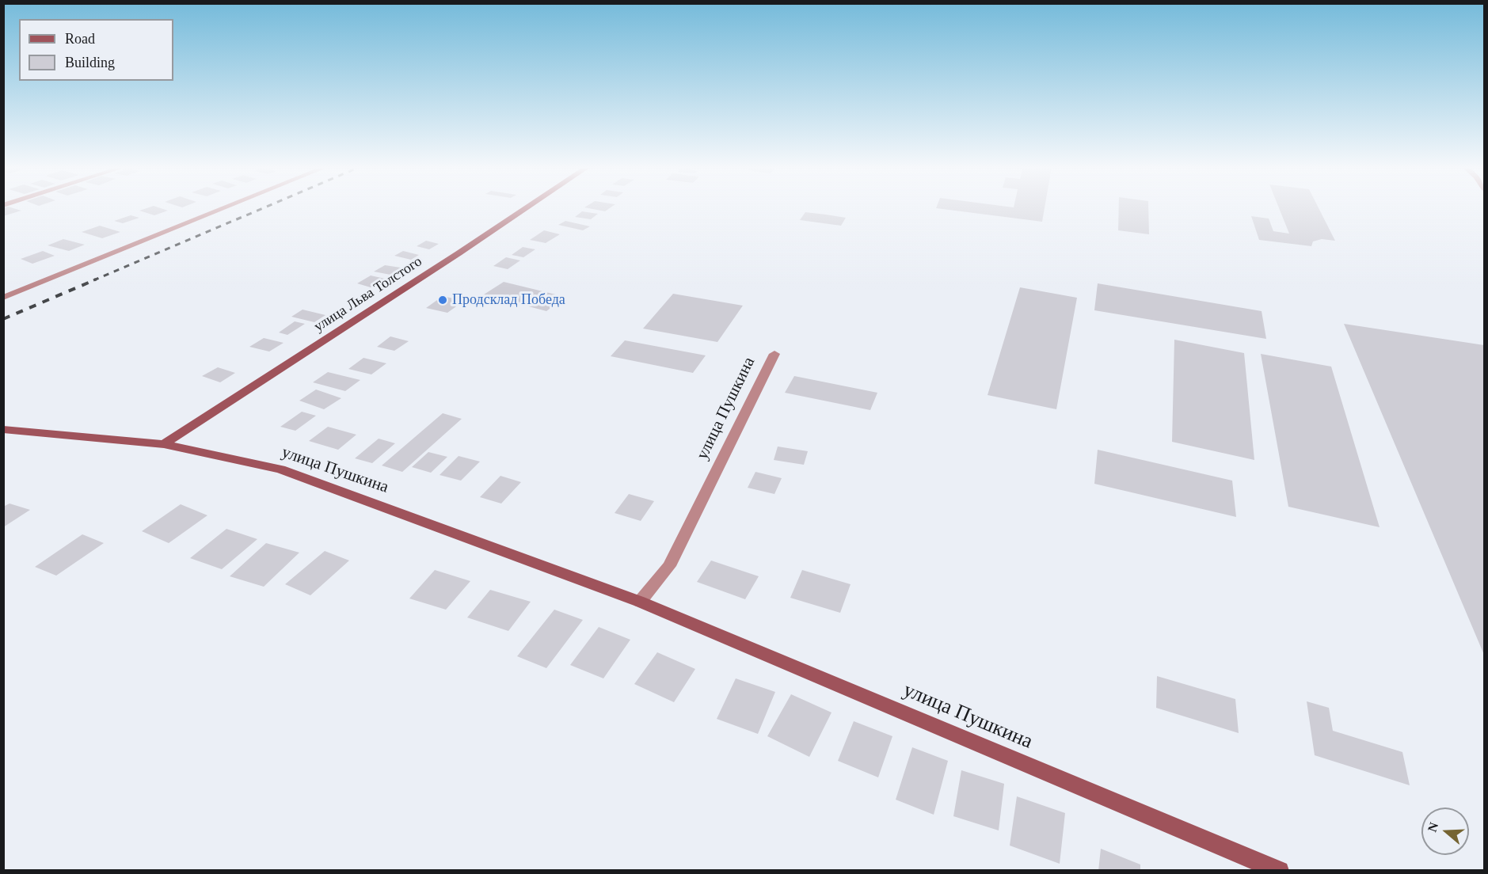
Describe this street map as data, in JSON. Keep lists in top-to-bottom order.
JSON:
{
  "streets": {
    "main road": ["улица Льва Толстого", "улица Пушкина"]
  },
  "crossings": [
    ["улица Льва Толстого", "улица Пушкина"]
  ],
  "places": ["Продсклад Победа"],
  "legend": ["Road", "Building"],
  "north": "left"
}
